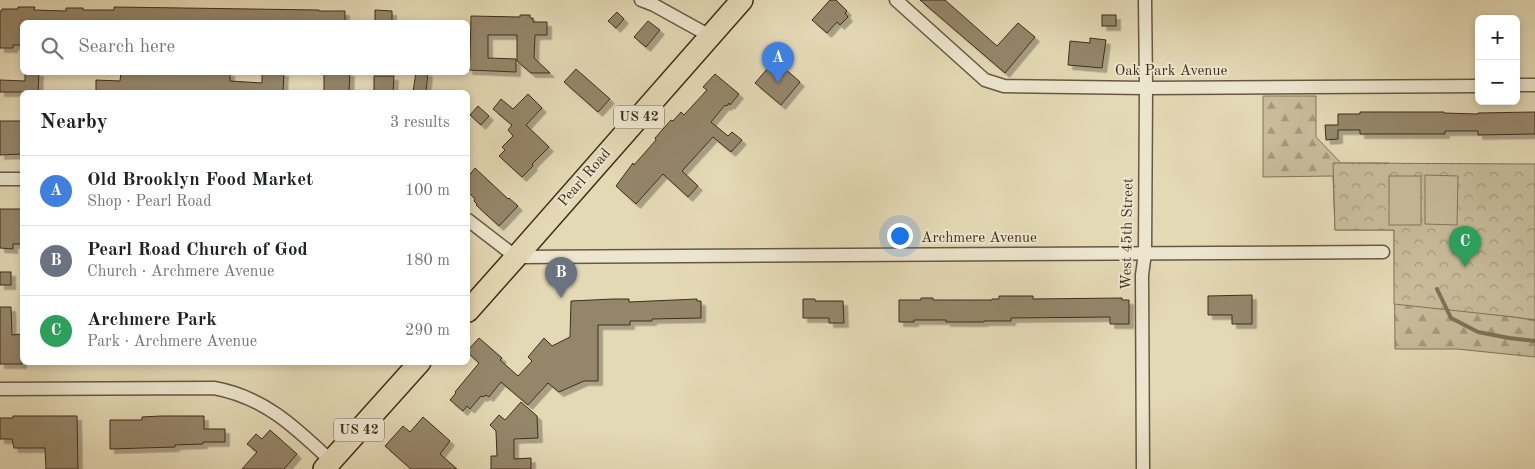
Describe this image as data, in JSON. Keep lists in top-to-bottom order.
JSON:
{
  "streets": {
    "main road": ["US 42", "Pearl Road"],
    "street": ["Oak Park Avenue", "West 45th Street", "Archmere Avenue"]
  },
  "crossings": [
    ["Oak Park Avenue", "West 45th Street"],
    ["Pearl Road", "Archmere Avenue"],
    ["West 45th Street", "Archmere Avenue"]
  ],
  "page": {
    "map_buttons": ["+", "−"],
    "search": "Search here",
    "pins": ["A", "C", "B"],
    "heading": ["Nearby", "3 results"],
    "list": [
      {
        "mark": "A",
        "name": "Old Brooklyn Food Market",
        "note": "Shop · Pearl Road",
        "value": "100 m"
      },
      {
        "mark": "B",
        "name": "Pearl Road Church of God",
        "note": "Church · Archmere Avenue",
        "value": "180 m"
      },
      {
        "mark": "C",
        "name": "Archmere Park",
        "note": "Park · Archmere Avenue",
        "value": "290 m"
      }
    ]
  }
}
